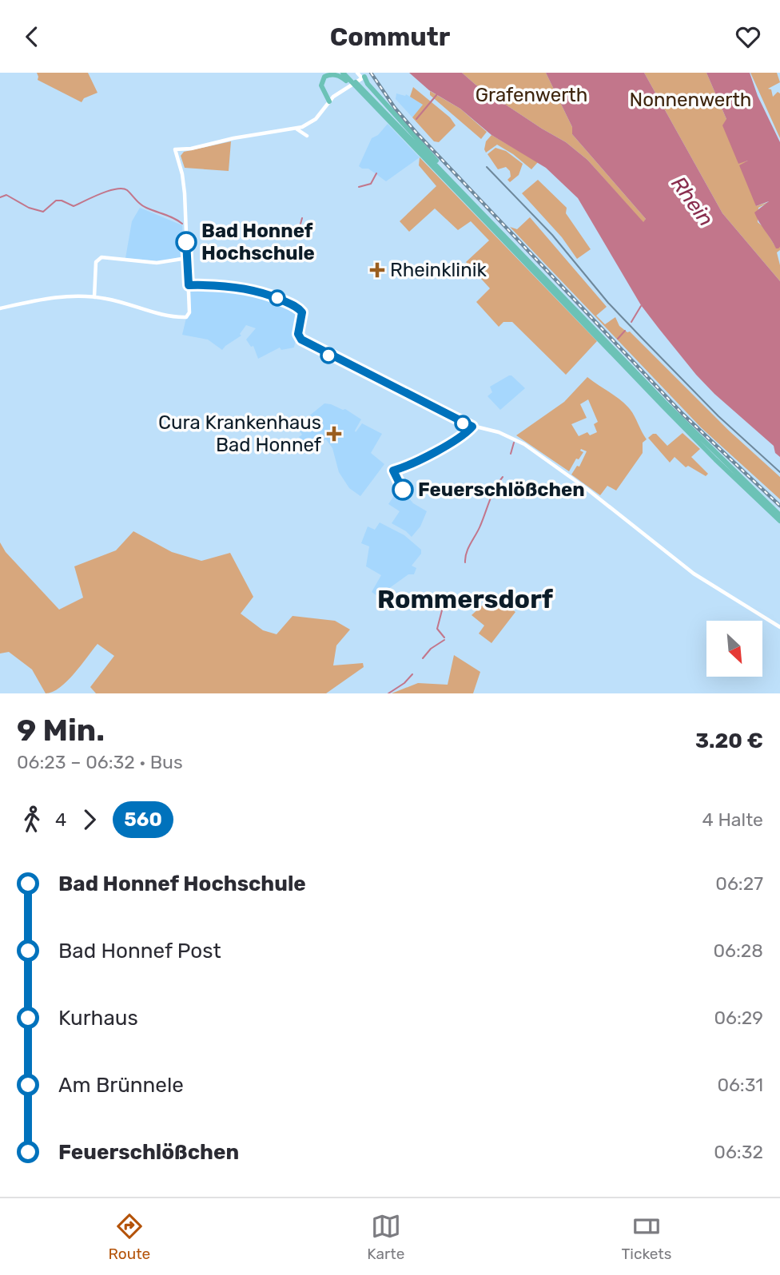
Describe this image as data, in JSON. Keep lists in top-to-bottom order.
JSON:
{
  "districts": ["Rommersdorf"],
  "water": ["Rhein"],
  "parks": ["Grafenwerth", "Nonnenwerth"],
  "places": {
    "other": ["Bad Honnef Hochschule", "Feuerschlößchen"],
    "health": ["Rheinklinik", "Cura Krankenhaus Bad Honnef"]
  },
  "lines": ["bus line 560"],
  "north": "bottom right",
  "page": {
    "header": "Commutr",
    "heading": ["9 Min.", "06:23 – 06:32 · Bus", "3.20 €"],
    "legs": ["4", "560", "4 Halte"],
    "list": [
      {
        "name": "Bad Honnef Hochschule",
        "value": "06:27"
      },
      {
        "name": "Bad Honnef Post",
        "value": "06:28"
      },
      {
        "name": "Kurhaus",
        "value": "06:29"
      },
      {
        "name": "Am Brünnele",
        "value": "06:31"
      },
      {
        "name": "Feuerschlößchen",
        "value": "06:32"
      }
    ],
    "tabs": ["Route", "Karte", "Tickets"]
  }
}
